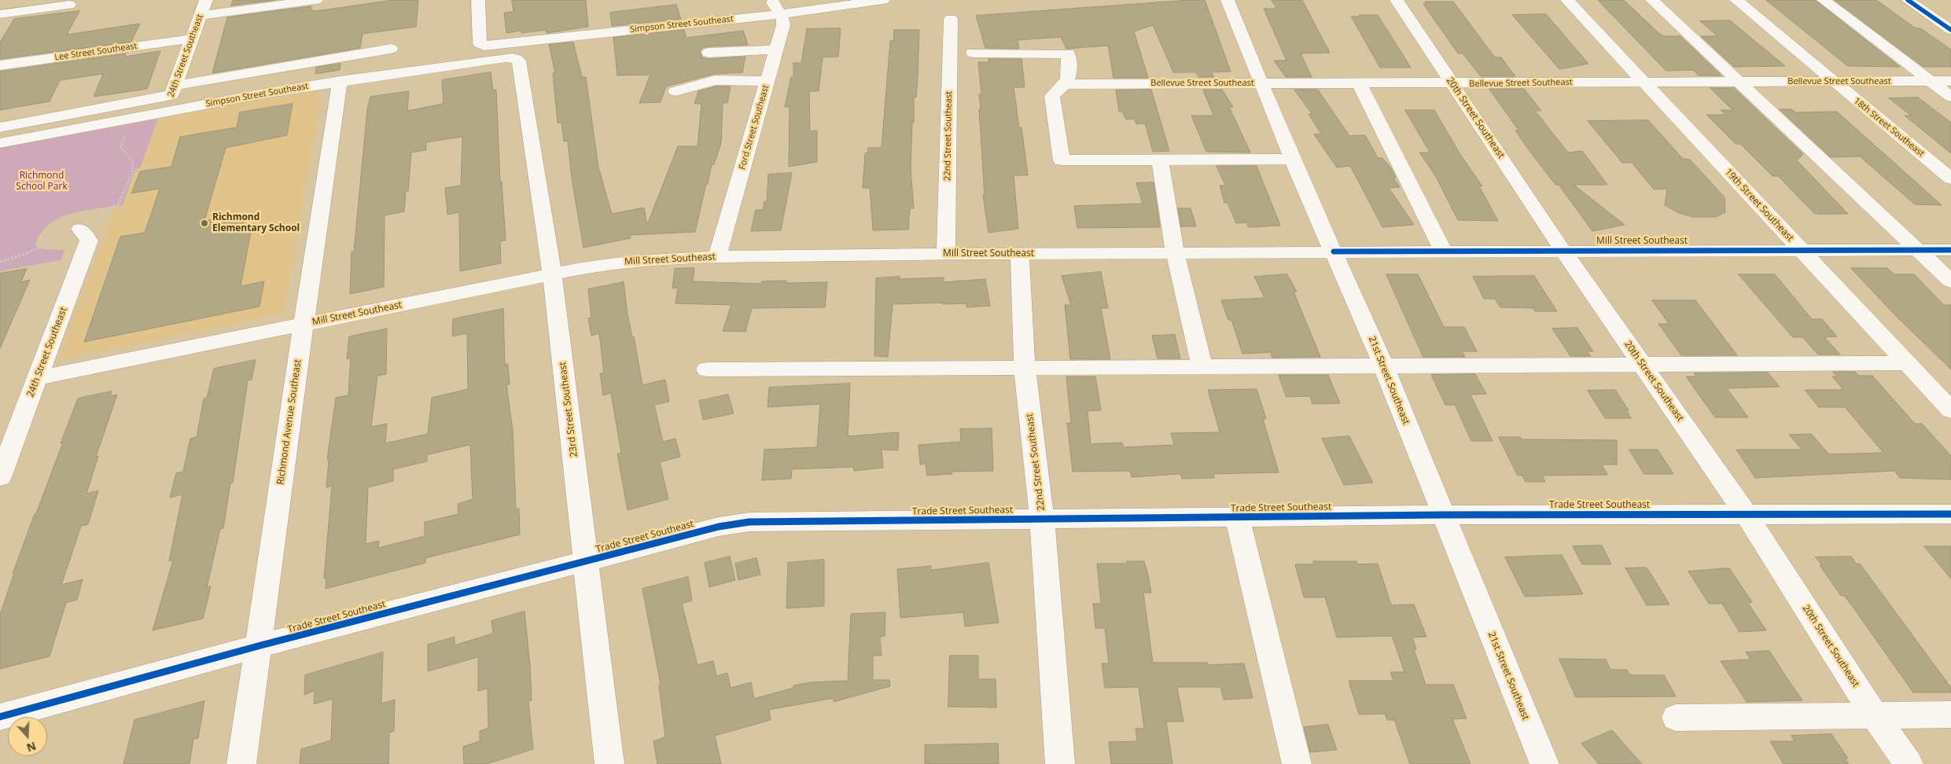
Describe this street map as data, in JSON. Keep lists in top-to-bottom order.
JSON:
{
  "streets": {
    "street": [
      "Simpson Street Southeast",
      "Lee Street Southeast",
      "24th Street Southeast",
      "Bellevue Street Southeast",
      "20th Street Southeast",
      "Ford Street Southeast",
      "18th Street Southeast",
      "22nd Street Southeast",
      "19th Street Southeast",
      "Mill Street Southeast",
      "21st Street Southeast",
      "23rd Street Southeast",
      "Richmond Avenue Southeast",
      "Trade Street Southeast"
    ]
  },
  "crossings": [
    ["Simpson Street Southeast", "24th Street Southeast"],
    ["Simpson Street Southeast", "Ford Street Southeast"],
    ["Simpson Street Southeast", "23rd Street Southeast"],
    ["Simpson Street Southeast", "Richmond Avenue Southeast"],
    ["Lee Street Southeast", "24th Street Southeast"],
    ["24th Street Southeast", "Mill Street Southeast"],
    ["Bellevue Street Southeast", "20th Street Southeast"],
    ["Bellevue Street Southeast", "18th Street Southeast"],
    ["Bellevue Street Southeast", "19th Street Southeast"],
    ["Bellevue Street Southeast", "21st Street Southeast"],
    ["20th Street Southeast", "Mill Street Southeast"],
    ["20th Street Southeast", "Trade Street Southeast"],
    ["Ford Street Southeast", "Mill Street Southeast"],
    ["22nd Street Southeast", "Mill Street Southeast"],
    ["22nd Street Southeast", "Trade Street Southeast"],
    ["19th Street Southeast", "Mill Street Southeast"],
    ["Mill Street Southeast", "21st Street Southeast"],
    ["Mill Street Southeast", "23rd Street Southeast"],
    ["Mill Street Southeast", "Richmond Avenue Southeast"],
    ["21st Street Southeast", "Trade Street Southeast"],
    ["23rd Street Southeast", "Trade Street Southeast"],
    ["Richmond Avenue Southeast", "Trade Street Southeast"]
  ],
  "parks": ["Richmond School Park"],
  "places": ["Richmond Elementary School"],
  "north": "bottom"
}
